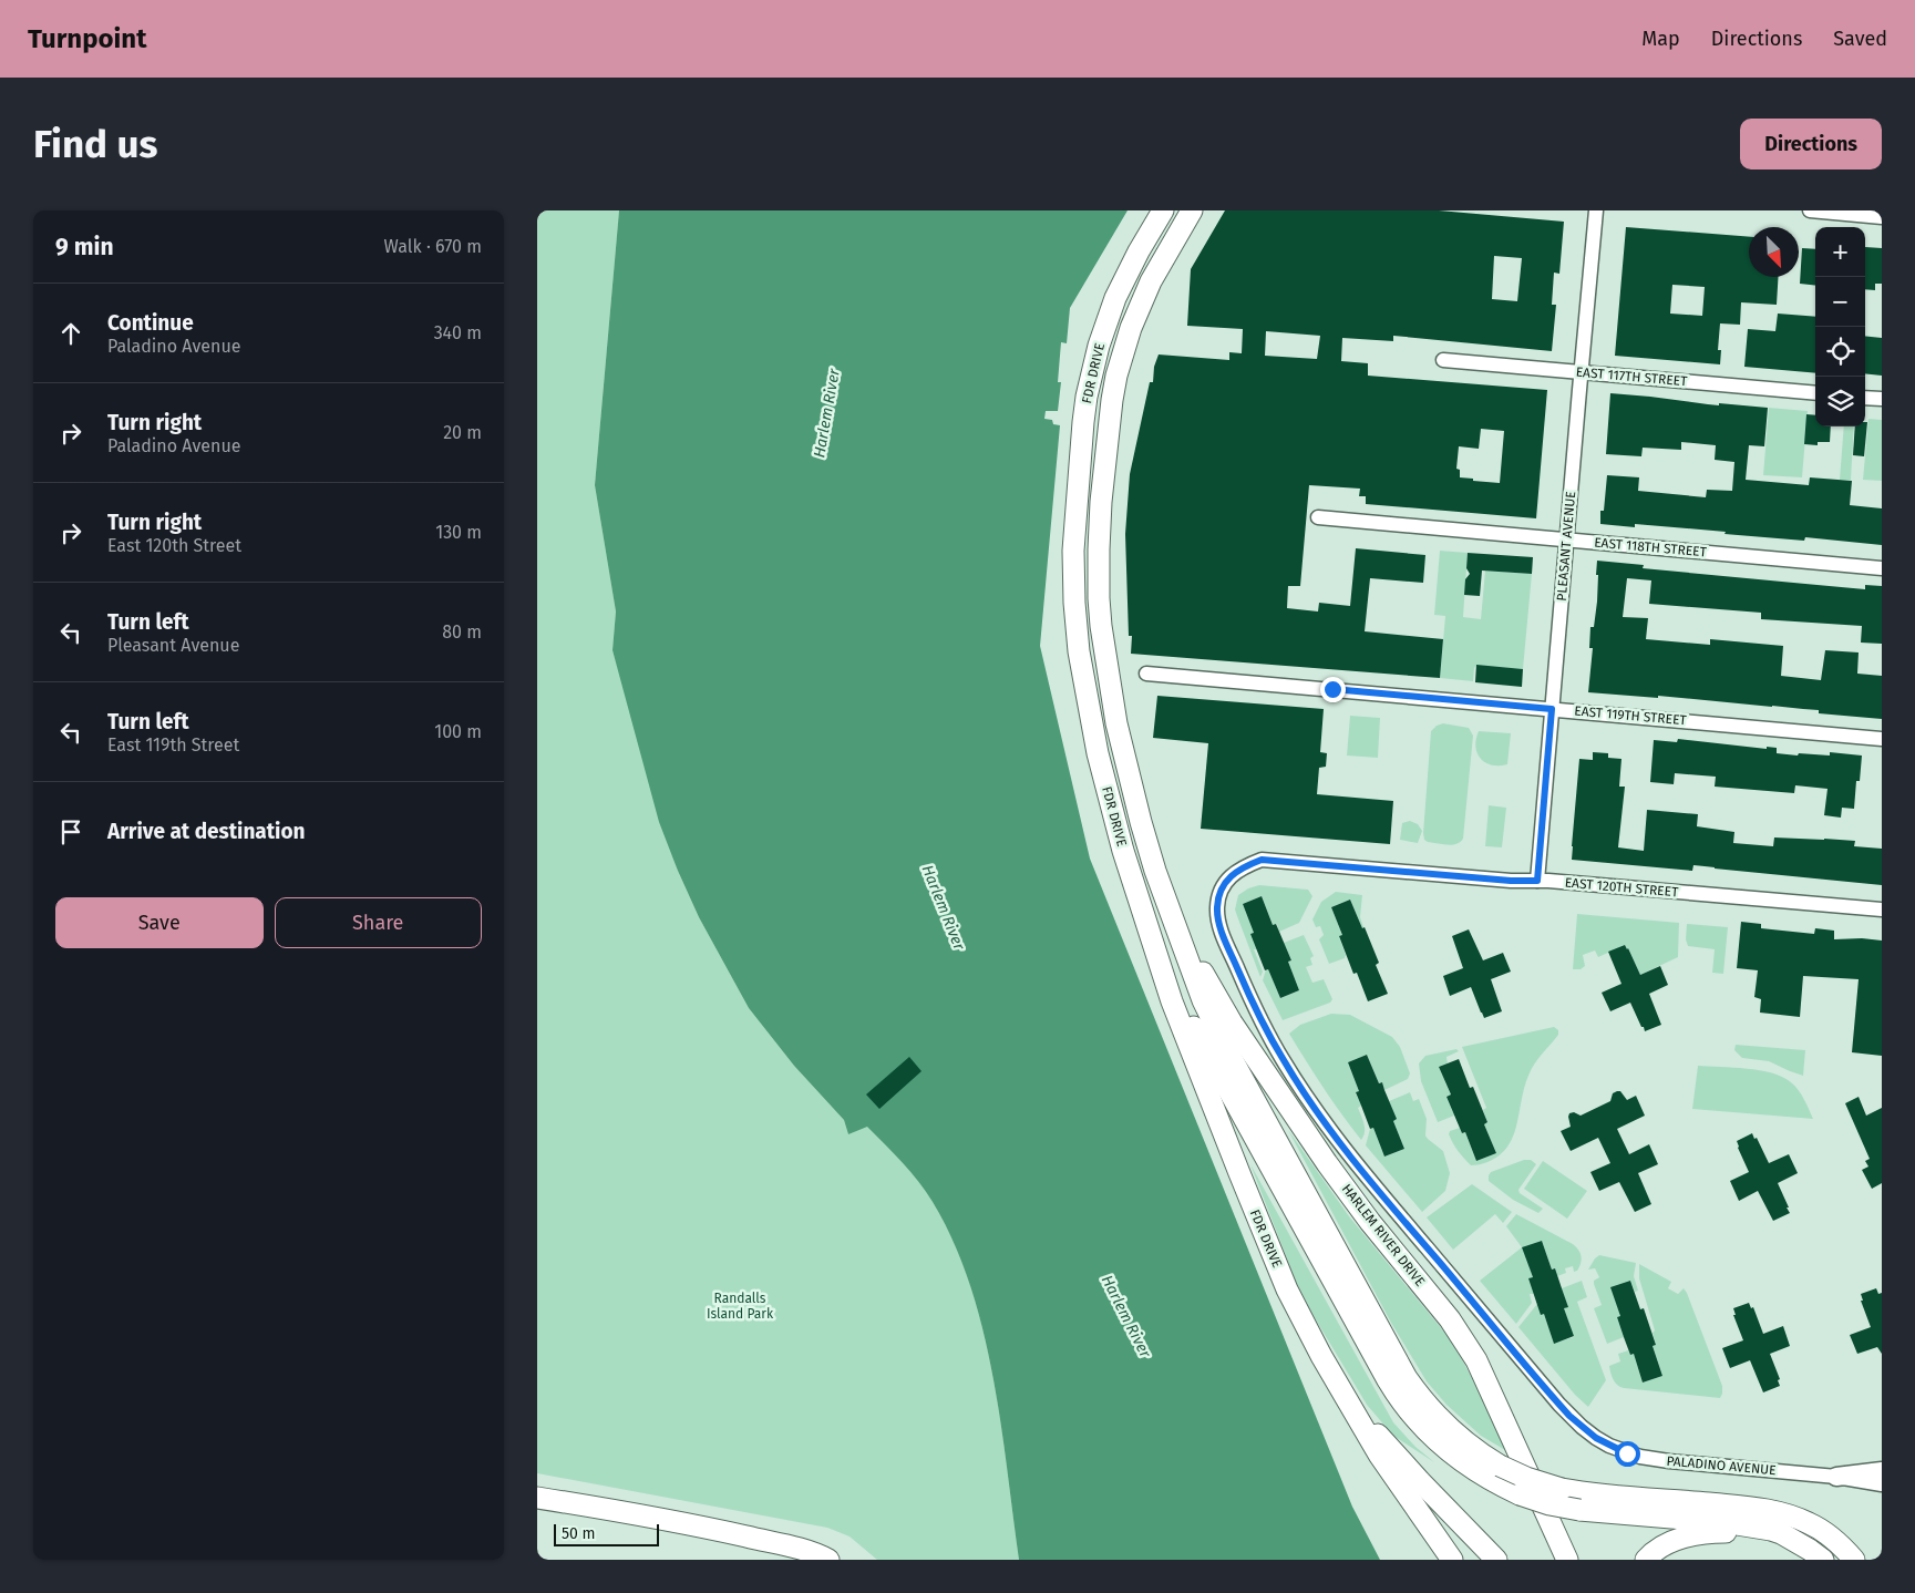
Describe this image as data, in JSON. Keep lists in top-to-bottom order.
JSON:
{
  "streets": {
    "highway": ["FDR DRIVE", "HARLEM RIVER DRIVE"],
    "street": [
      "EAST 117TH STREET",
      "PLEASANT AVENUE",
      "EAST 118TH STREET",
      "EAST 119TH STREET",
      "EAST 120TH STREET",
      "PALADINO AVENUE"
    ]
  },
  "crossings": [
    ["FDR DRIVE", "HARLEM RIVER DRIVE"],
    ["EAST 117TH STREET", "PLEASANT AVENUE"],
    ["PLEASANT AVENUE", "EAST 118TH STREET"],
    ["PLEASANT AVENUE", "EAST 119TH STREET"],
    ["PLEASANT AVENUE", "EAST 120TH STREET"],
    ["EAST 120TH STREET", "PALADINO AVENUE"]
  ],
  "water": ["Harlem River"],
  "parks": ["Randalls Island Park"],
  "scale_bar": "50 m",
  "north": "bottom right",
  "page": {
    "header": "Turnpoint",
    "nav": ["Map", "Directions", "Saved"],
    "buttons": [
      "Directions",
      ["Save", "Share"]
    ],
    "title": "Find us",
    "heading": ["9 min", "Walk · 670 m"],
    "map_buttons": ["+", "−"],
    "list": [
      ["Continue", "Paladino Avenue", "340 m"],
      ["Turn right", "Paladino Avenue", "20 m"],
      ["Turn right", "East 120th Street", "130 m"],
      ["Turn left", "Pleasant Avenue", "80 m"],
      ["Turn left", "East 119th Street", "100 m"],
      "Arrive at destination"
    ],
    "scale": "50 m"
  }
}
